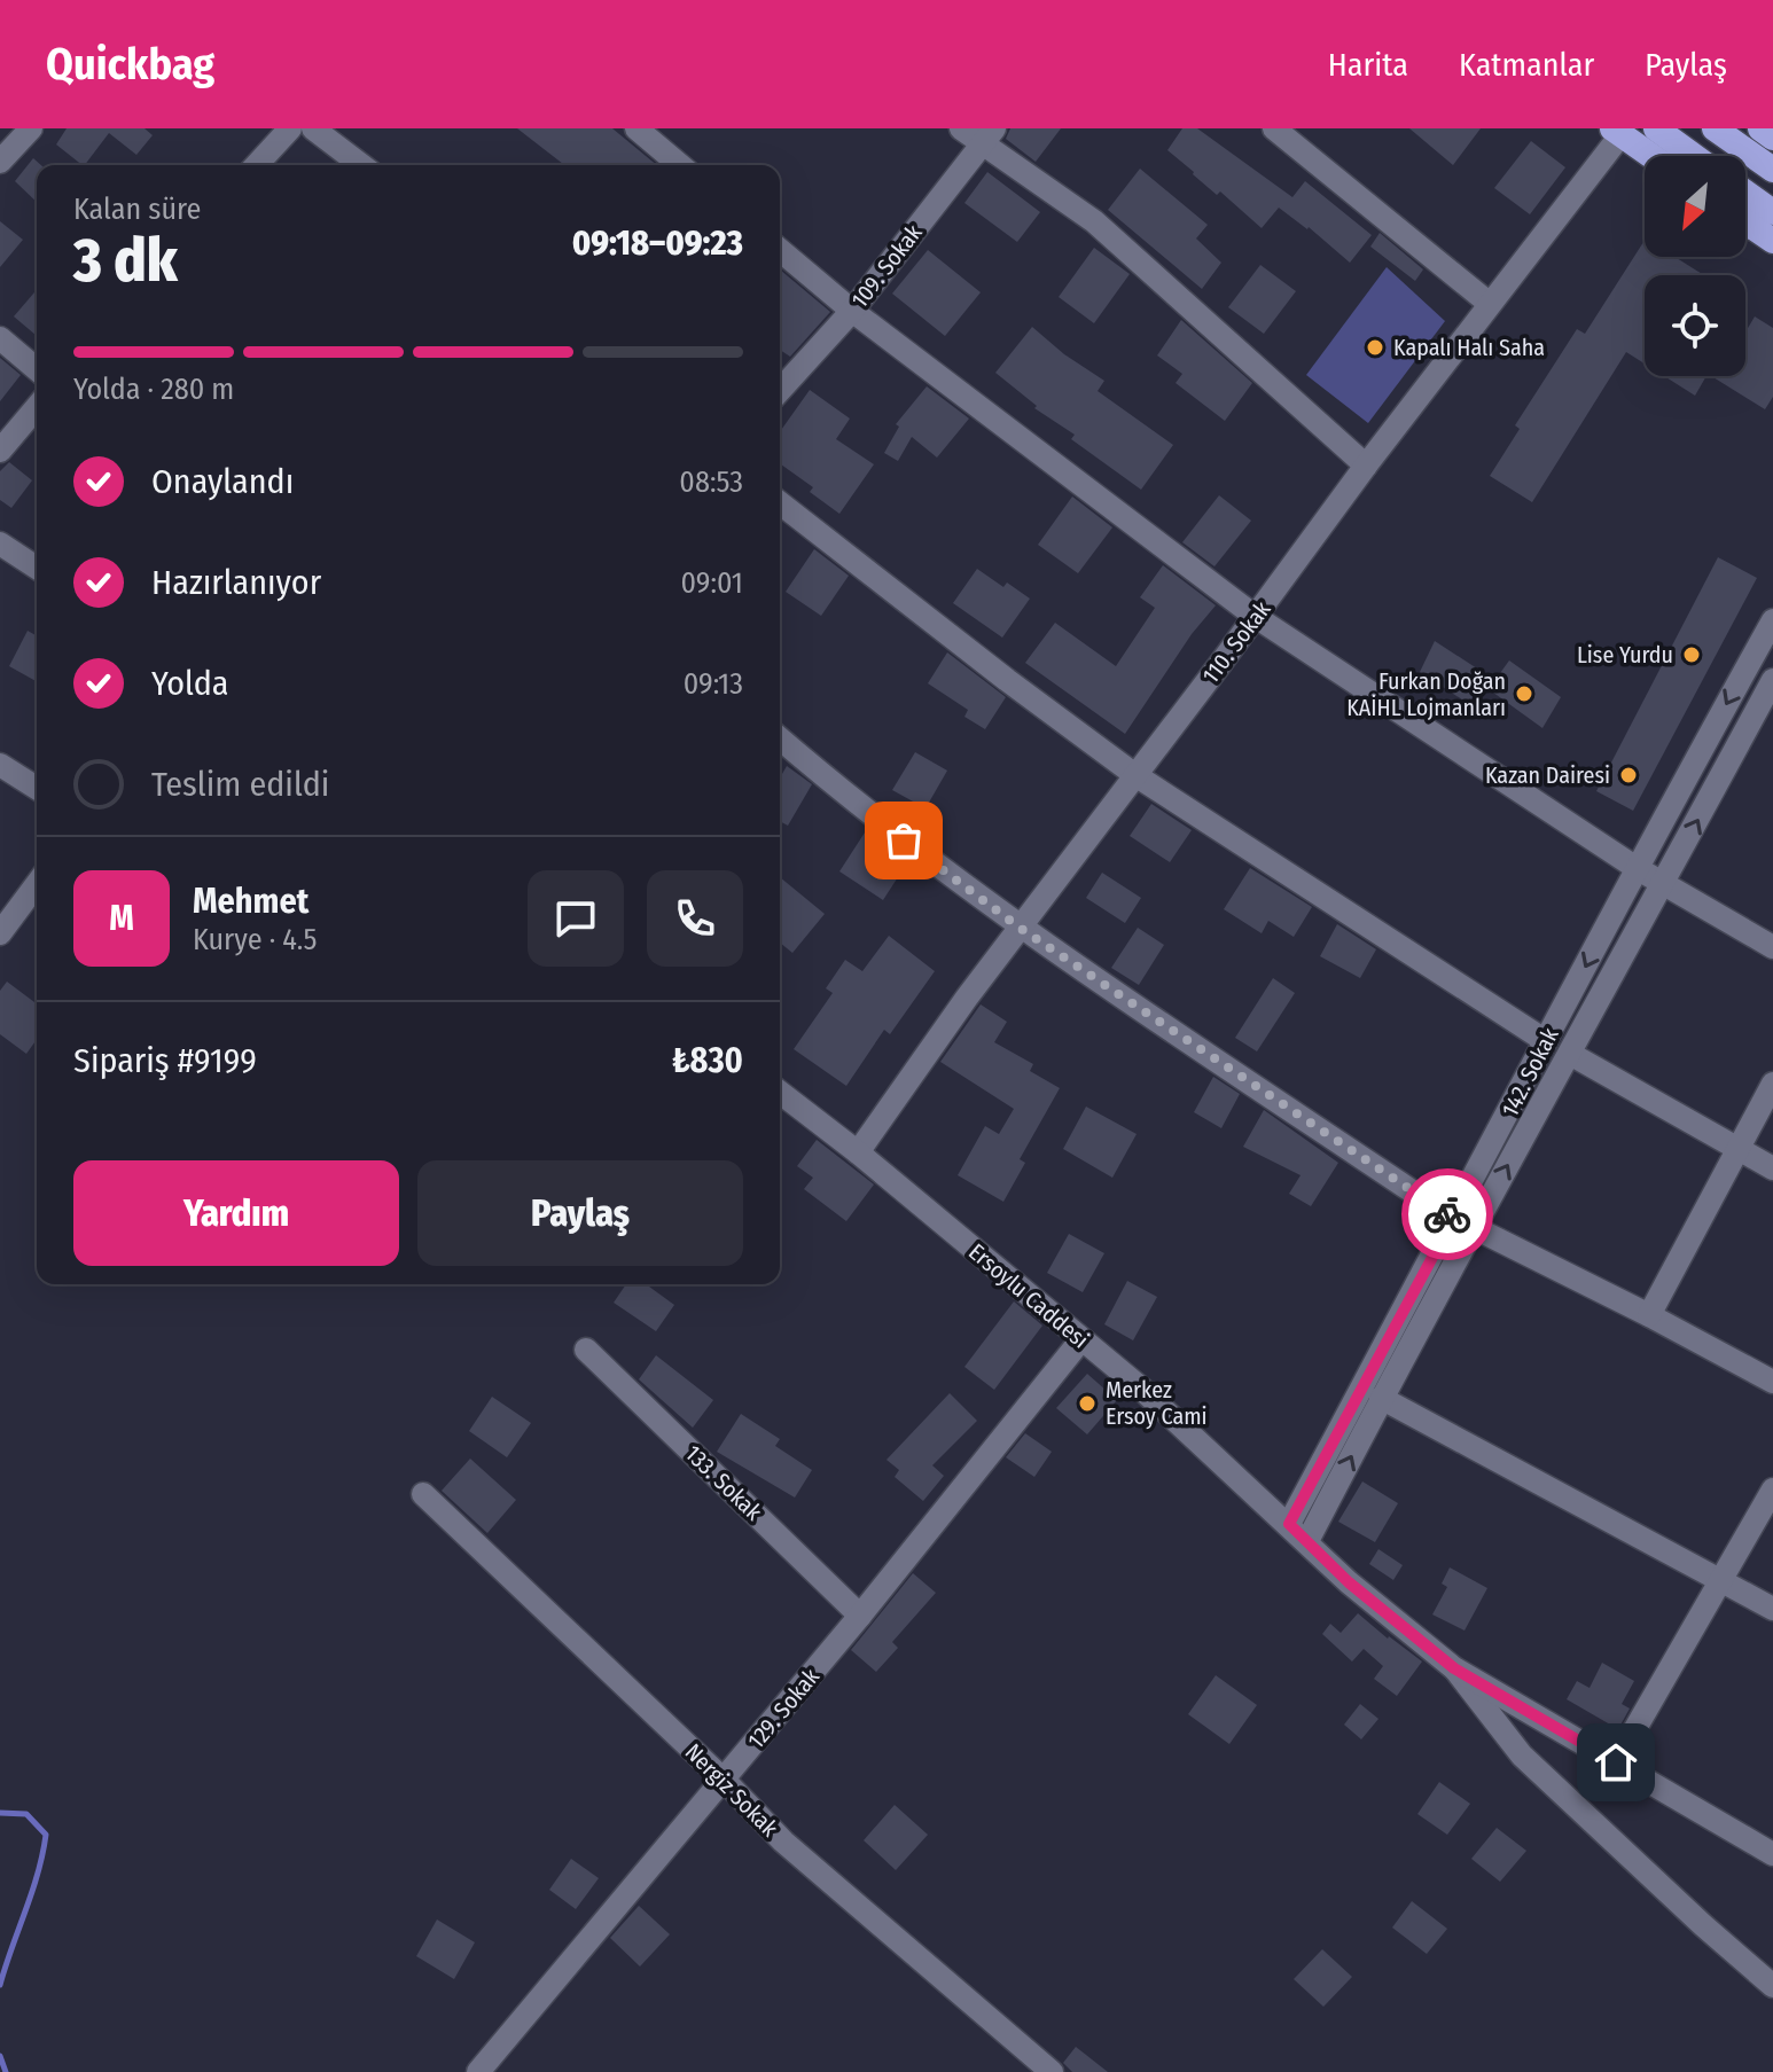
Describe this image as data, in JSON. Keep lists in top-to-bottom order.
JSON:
{
  "streets": {
    "street": [
      "109. Sokak",
      "110. Sokak",
      "142. Sokak",
      "Ersoylu Caddesi",
      "133. Sokak",
      "129. Sokak",
      "Nergiz Sokak"
    ]
  },
  "crossings": [
    ["110. Sokak", "Ersoylu Caddesi"],
    ["142. Sokak", "Ersoylu Caddesi"],
    ["Ersoylu Caddesi", "129. Sokak"],
    ["133. Sokak", "129. Sokak"],
    ["129. Sokak", "Nergiz Sokak"]
  ],
  "places": [
    "Kapalı Halı Saha",
    "Lise Yurdu",
    "Furkan Doğan KAİHL Lojmanları",
    "Kazan Dairesi",
    "Merkez Ersoy Cami"
  ],
  "north": "bottom left",
  "page": {
    "header": "Quickbag",
    "nav": ["Harita", "Katmanlar", "Paylaş"],
    "heading": ["3 dk", "Kalan süre", "09:18–09:23"],
    "panel": [
      "Mehmet",
      "Kurye · 4.5",
      "Sipariş #9199",
      "₺830"
    ],
    "bar": "Yolda · 280 m",
    "list": [
      ["Onaylandı", "08:53"],
      ["Hazırlanıyor", "09:01"],
      ["Yolda", "09:13"],
      "Teslim edildi"
    ],
    "round": "M",
    "buttons": ["Yardım", "Paylaş"]
  }
}
